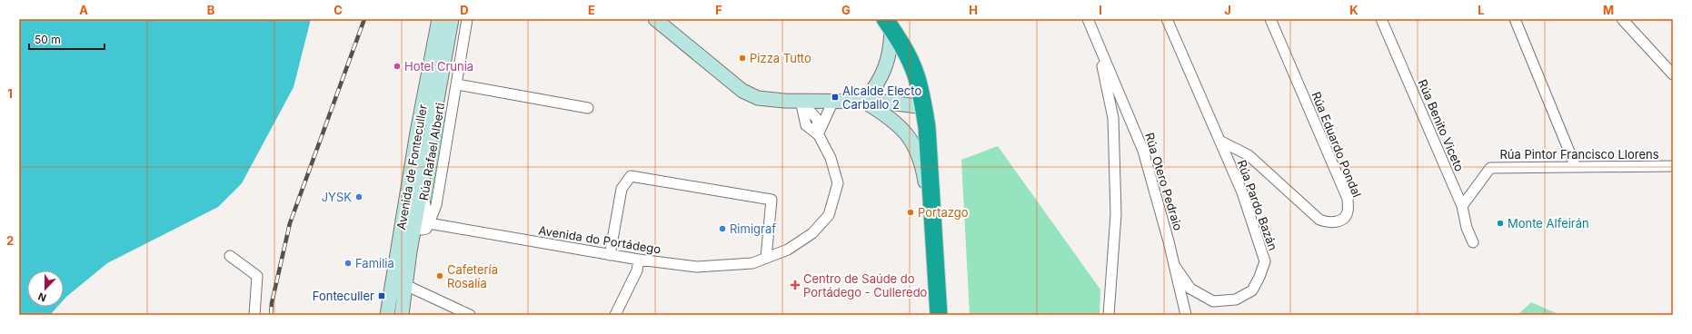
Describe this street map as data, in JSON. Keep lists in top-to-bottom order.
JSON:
{
  "streets": {
    "main road": ["Avenida de Fonteculler"],
    "street": [
      "Rúa Benito Viceto",
      "Rúa Eduardo Pondal",
      "Rúa Rafael Alberti",
      "Rúa Pintor Francisco Llorens",
      "Rúa Otero Pedraio",
      "Rúa Pardo Bazán",
      "Avenida do Portádego"
    ]
  },
  "crossings": [
    ["Rúa Benito Viceto", "Rúa Pintor Francisco Llorens"],
    ["Rúa Eduardo Pondal", "Rúa Pardo Bazán"],
    ["Rúa Rafael Alberti", "Avenida de Fonteculler"],
    ["Rúa Rafael Alberti", "Avenida do Portádego"],
    ["Avenida de Fonteculler", "Avenida do Portádego"],
    ["Rúa Otero Pedraio", "Rúa Pardo Bazán"]
  ],
  "places": {
    "other": [
      "Pizza Tutto",
      "Hotel Crunia",
      "JYSK",
      "Portazgo",
      "Monte Alfeirán",
      "Rimigraf",
      "Familia",
      "Cafetería Rosalía"
    ],
    "transit": ["Alcalde Electo Carballo 2", "Fonteculler"],
    "health": ["Centro de Saúde do Portádego - Culleredo"]
  },
  "scale_bar": "50 m",
  "north": "bottom",
  "grid": {
    "columns": [
      "A",
      "B",
      "C",
      "D",
      "E",
      "F",
      "G",
      "H",
      "I",
      "J",
      "K",
      "L",
      "M"
    ],
    "rows": ["1", "2"]
  }
}
